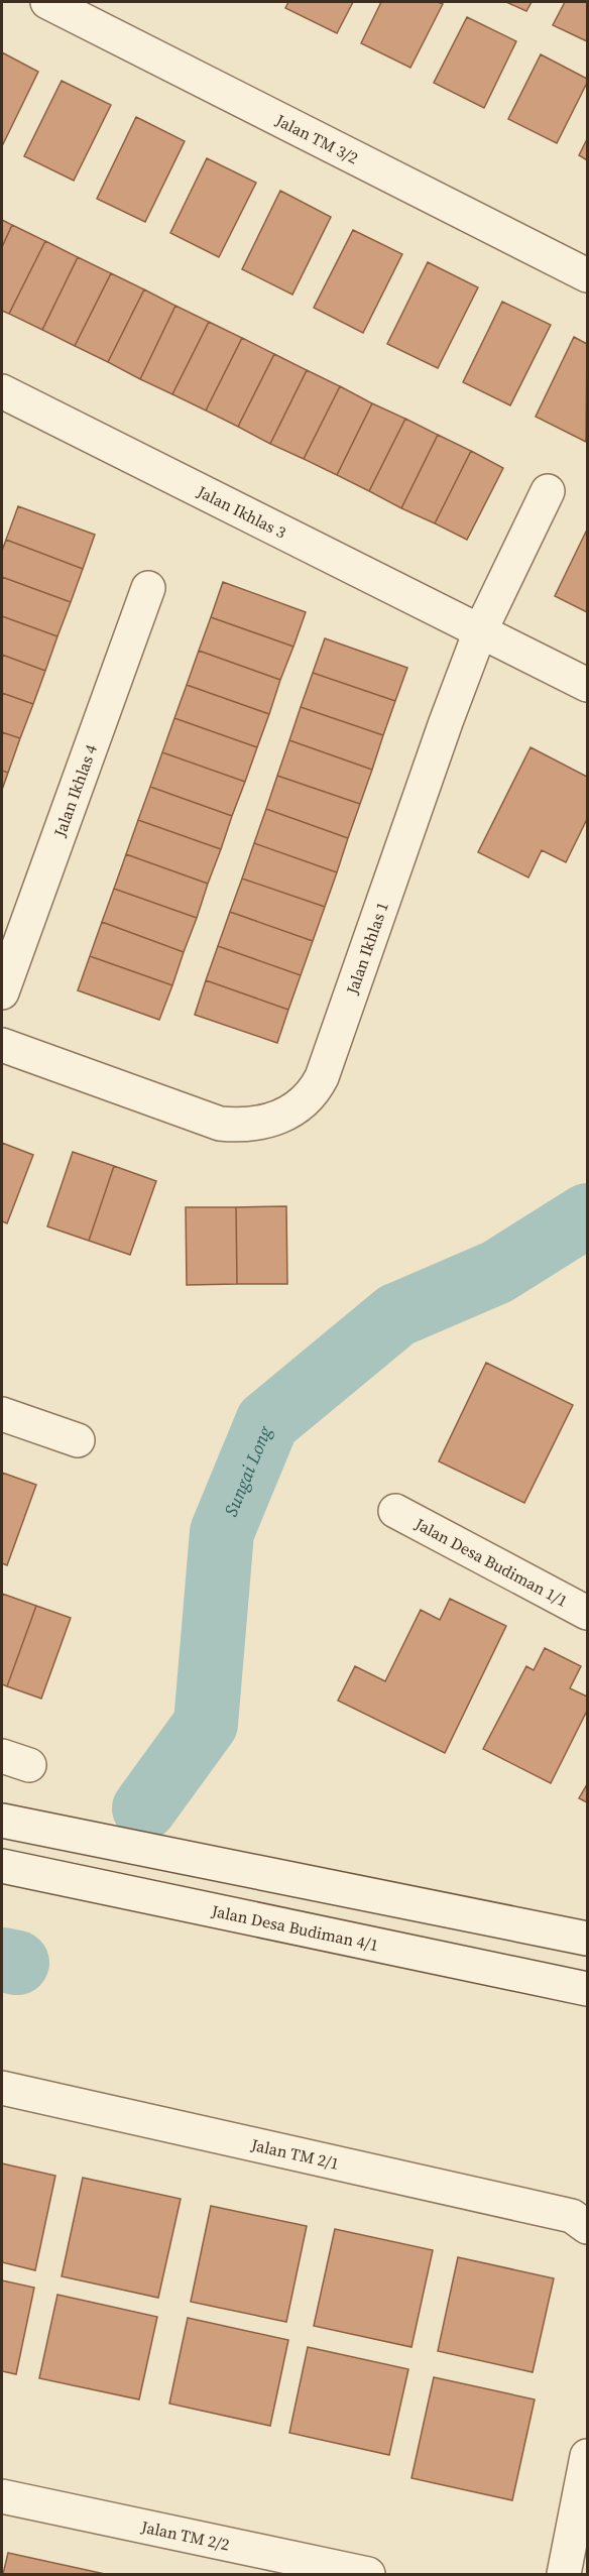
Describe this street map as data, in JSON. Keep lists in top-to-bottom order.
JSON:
{
  "streets": {
    "street": [
      "Jalan TM 3/2",
      "Jalan Ikhlas 3",
      "Jalan Ikhlas 4",
      "Jalan Ikhlas 1",
      "Jalan Desa Budiman 1/1",
      "Jalan Desa Budiman 4/1",
      "Jalan TM 2/1",
      "Jalan TM 2/2"
    ]
  },
  "crossings": [
    ["Jalan Ikhlas 3", "Jalan Ikhlas 1"]
  ],
  "water": ["Sungai Long"]
}
